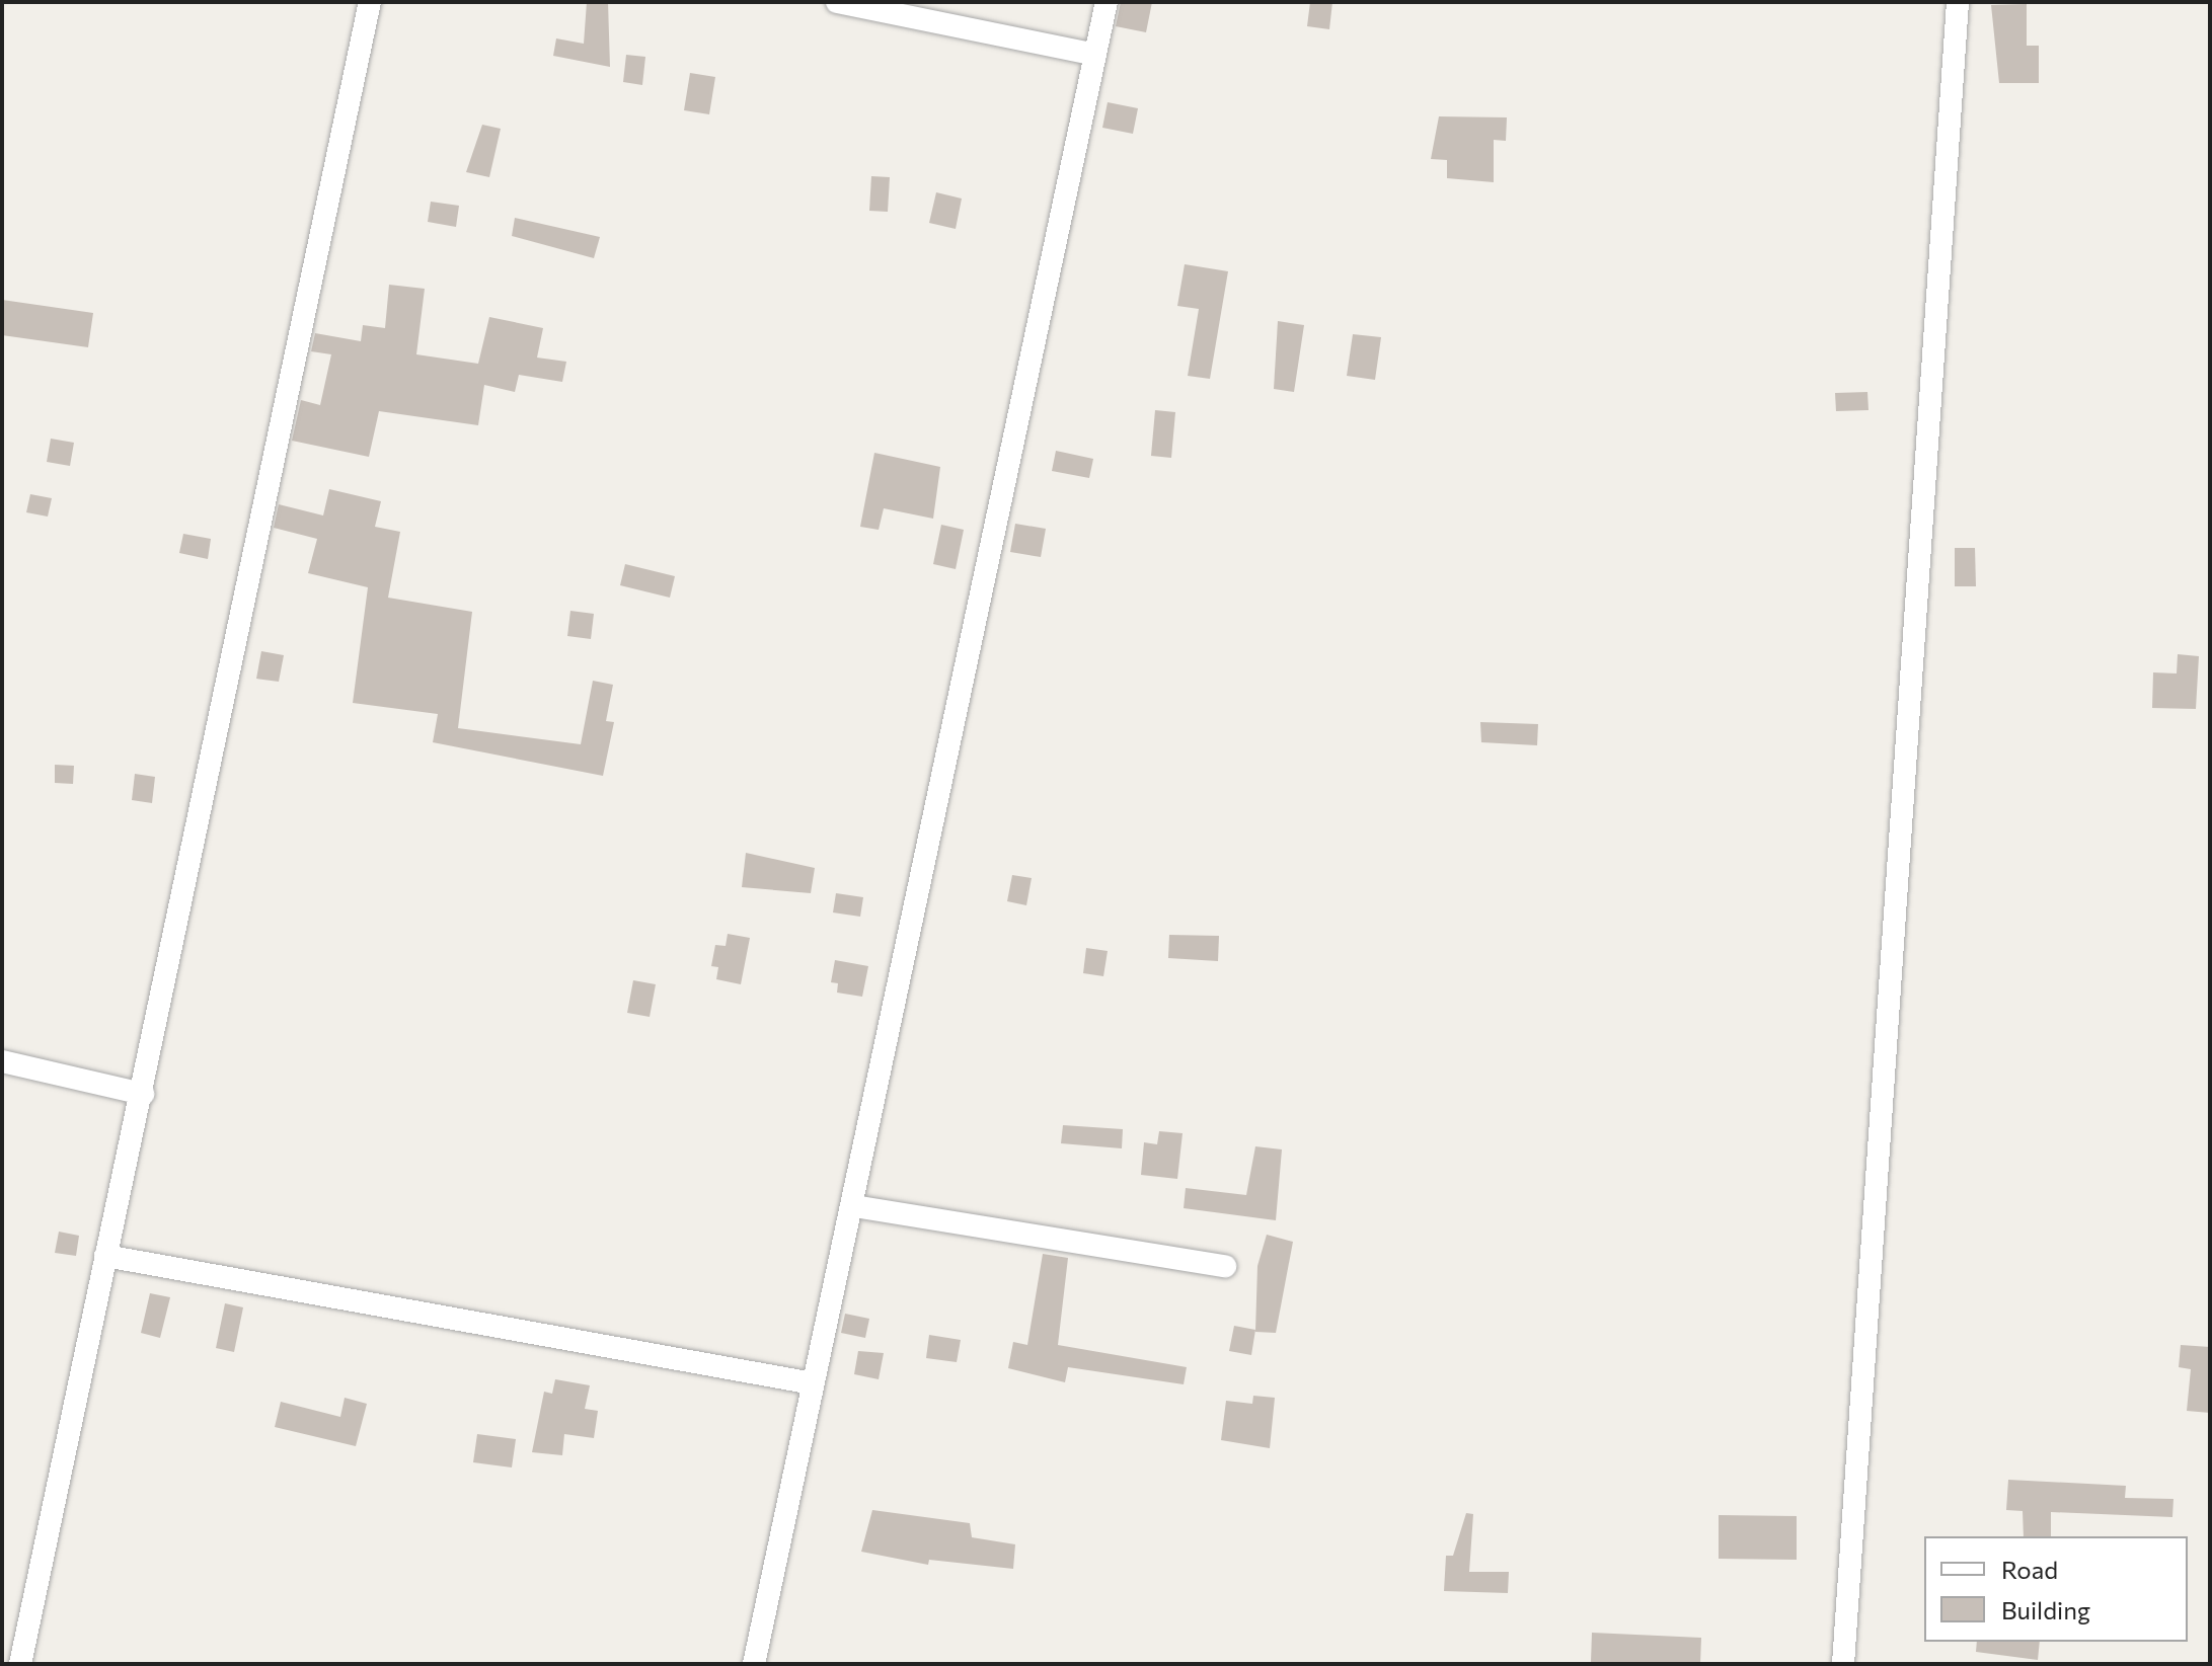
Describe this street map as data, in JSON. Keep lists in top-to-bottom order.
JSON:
{
  "legend": ["Road", "Building"]
}
